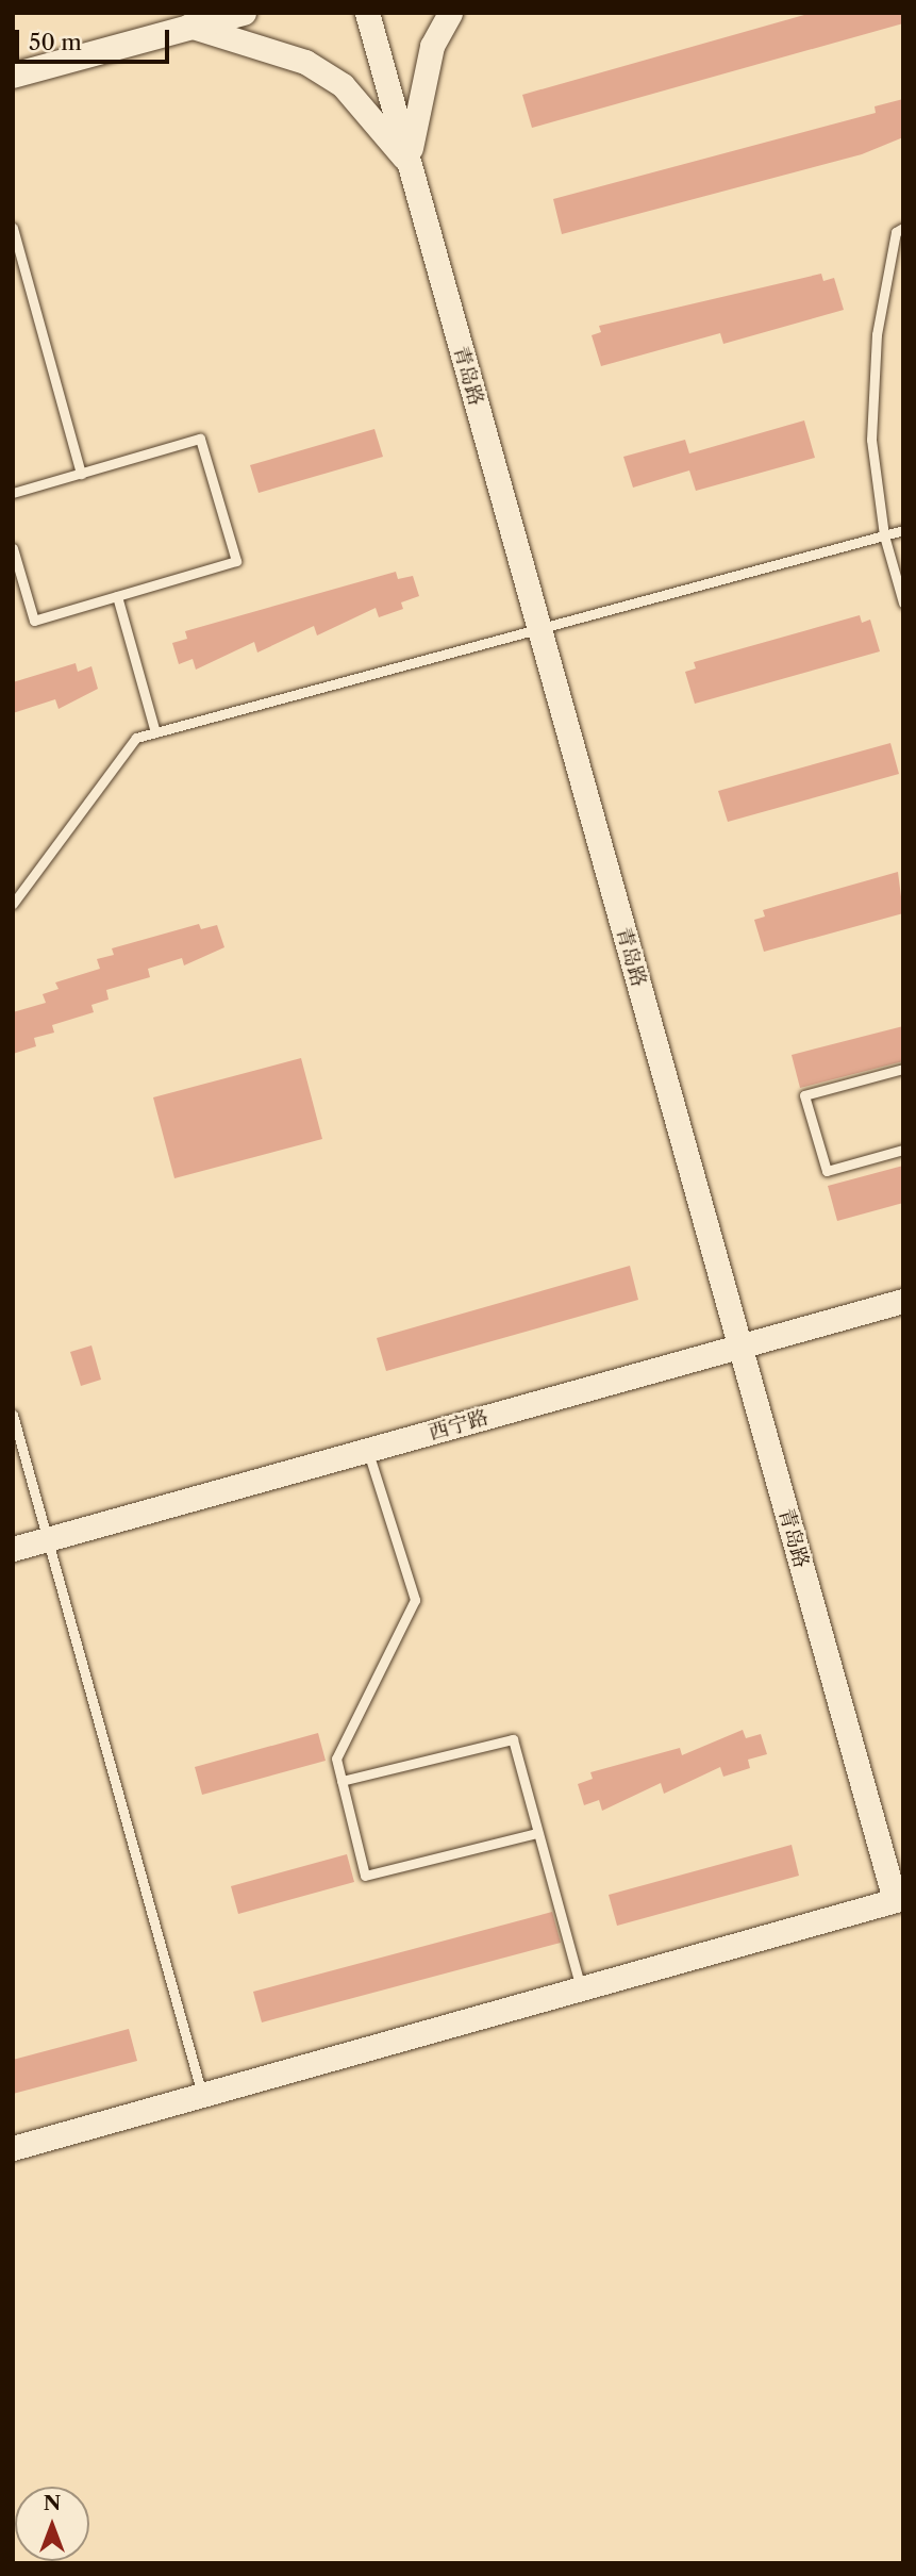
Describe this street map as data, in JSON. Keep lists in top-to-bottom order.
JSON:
{
  "streets": {
    "street": ["青岛路", "西宁路"]
  },
  "crossings": [
    ["青岛路", "西宁路"]
  ],
  "scale_bar": "50 m",
  "north": "top"
}
